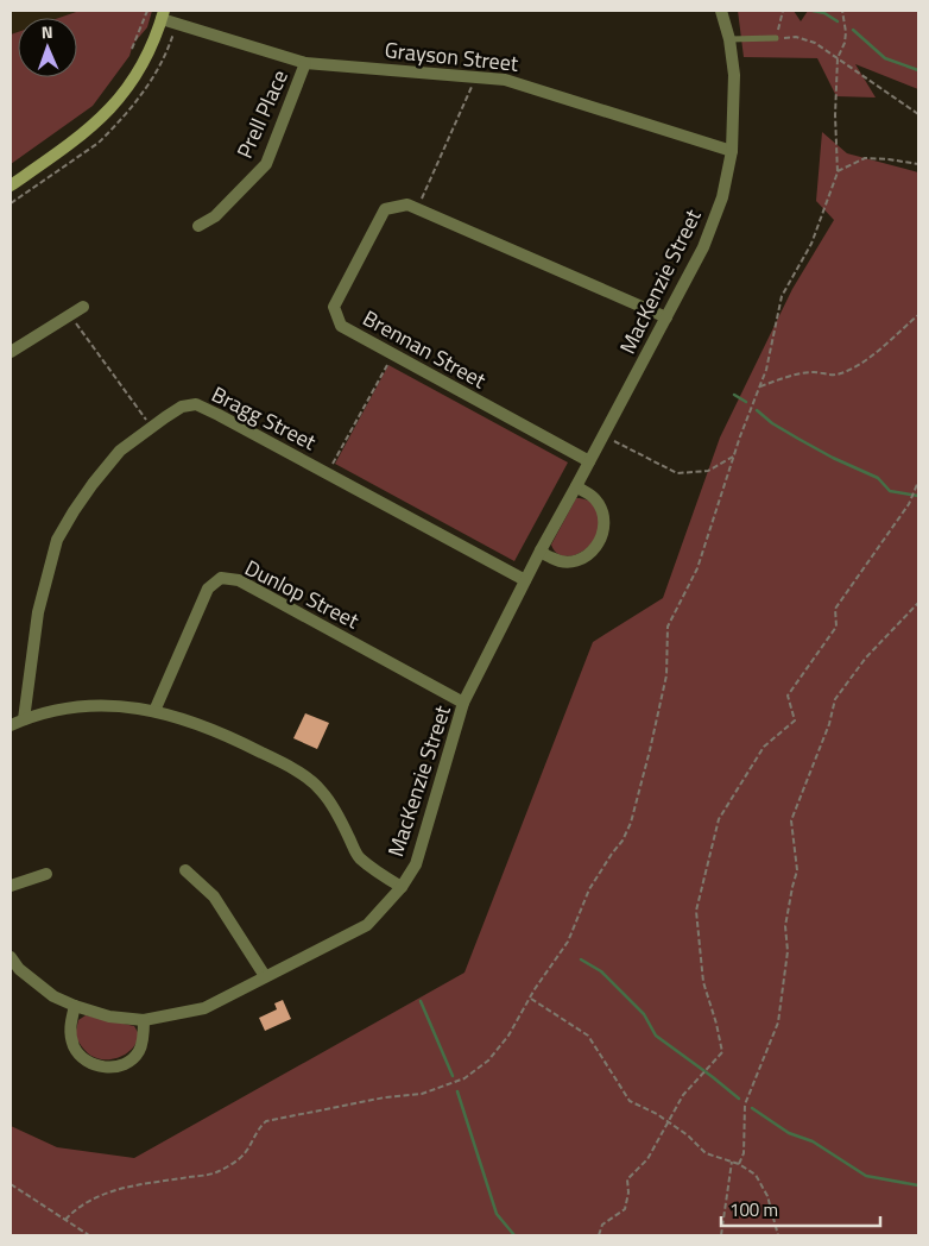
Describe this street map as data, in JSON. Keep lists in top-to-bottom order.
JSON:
{
  "streets": {
    "street": [
      "Grayson Street",
      "Prell Place",
      "MacKenzie Street",
      "Brennan Street",
      "Bragg Street",
      "Dunlop Street"
    ]
  },
  "crossings": [
    ["Grayson Street", "Prell Place"],
    ["Grayson Street", "MacKenzie Street"],
    ["MacKenzie Street", "Brennan Street"],
    ["MacKenzie Street", "Bragg Street"],
    ["MacKenzie Street", "Dunlop Street"]
  ],
  "scale_bar": "100 m",
  "north": "top"
}
